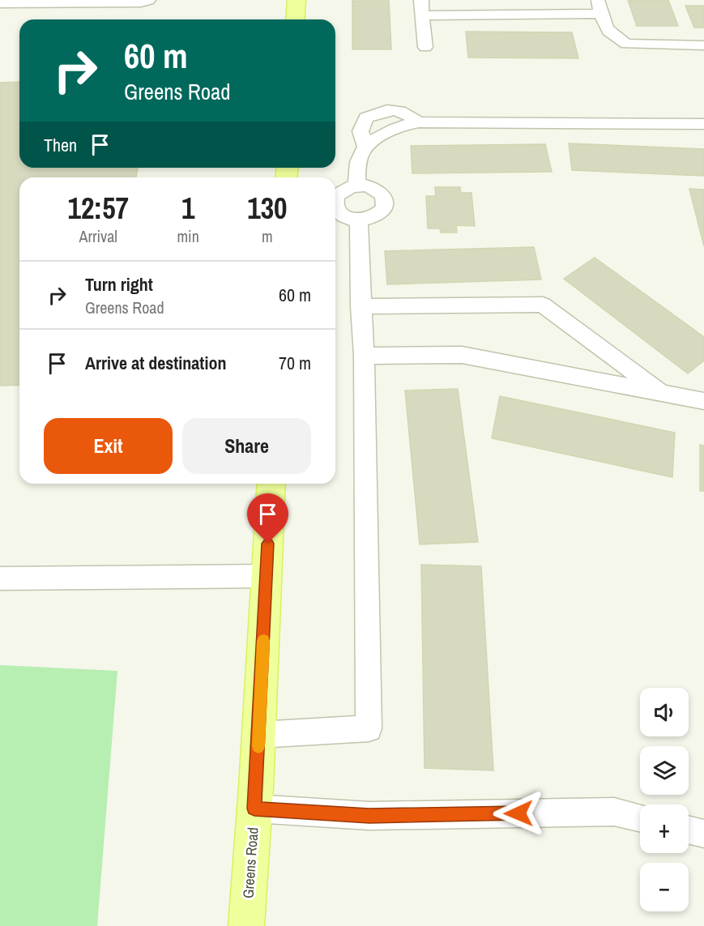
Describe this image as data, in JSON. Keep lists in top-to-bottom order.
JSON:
{
  "streets": {
    "main road": ["Greens Road"]
  },
  "page": {
    "turn": ["60 m", "Greens Road"],
    "then": "Then",
    "eta": [
      "12:57",
      "Arrival",
      "1",
      "min",
      "130",
      "m"
    ],
    "list": [
      {
        "name": "Turn right",
        "note": "Greens Road",
        "value": "60 m"
      },
      {
        "name": "Arrive at destination",
        "value": "70 m"
      }
    ],
    "buttons": ["Exit", "Share"],
    "map_buttons": ["+", "−"]
  }
}
